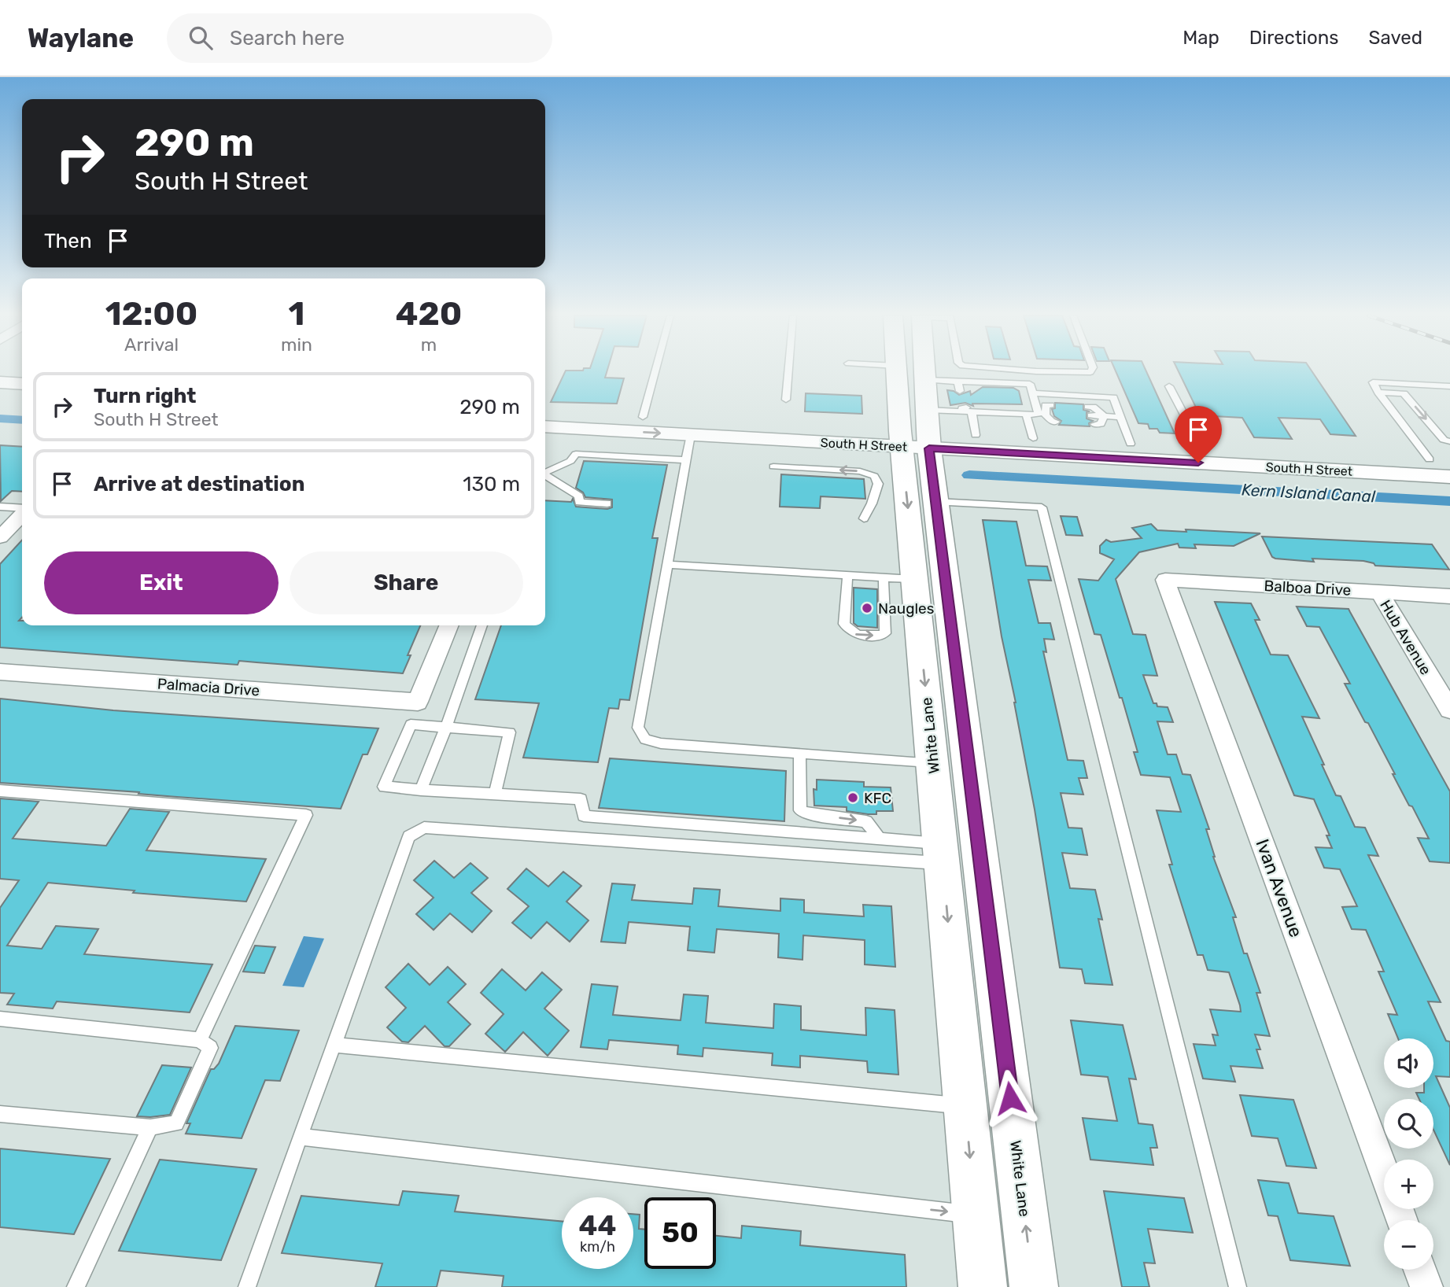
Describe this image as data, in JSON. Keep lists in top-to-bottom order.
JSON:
{
  "streets": {
    "main road": ["White Lane"],
    "street": [
      "South H Street",
      "Balboa Drive",
      "Hub Avenue",
      "Palmacia Drive",
      "Ivan Avenue"
    ]
  },
  "crossings": [
    ["South H Street", "White Lane"],
    ["Balboa Drive", "Hub Avenue"],
    ["Balboa Drive", "Ivan Avenue"]
  ],
  "water": ["Kern Island Canal"],
  "places": ["Naugles", "KFC"],
  "page": {
    "header": "Waylane",
    "search": "Search here",
    "nav": ["Map", "Directions", "Saved"],
    "turn": ["290 m", "South H Street"],
    "then": "Then",
    "eta": [
      "12:00",
      "Arrival",
      "1",
      "min",
      "420",
      "m"
    ],
    "list": [
      {
        "name": "Turn right",
        "note": "South H Street",
        "value": "290 m"
      },
      {
        "name": "Arrive at destination",
        "value": "130 m"
      }
    ],
    "buttons": ["Exit", "Share"],
    "map_buttons": ["+", "−"],
    "speed": "44 km/h",
    "limit": "50"
  }
}
